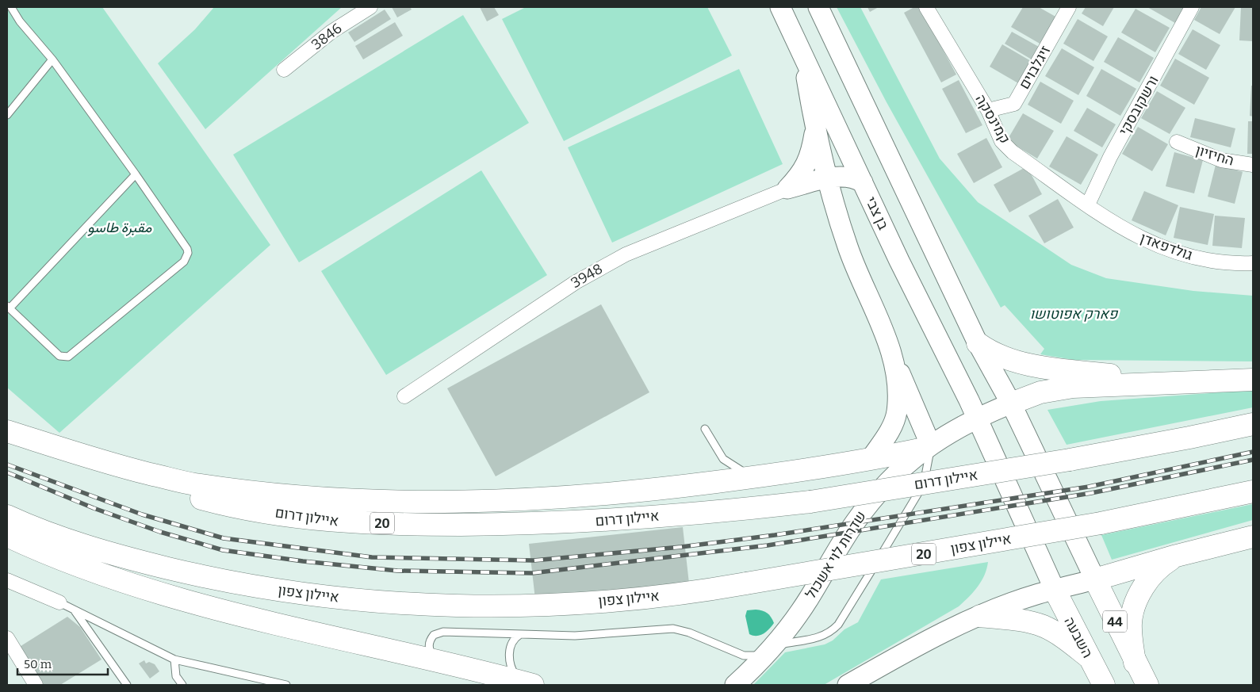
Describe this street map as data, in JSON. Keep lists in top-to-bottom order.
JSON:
{
  "streets": {
    "highway": [
      "איילון דרום",
      "20",
      "איילון צפון",
      "44",
      "השבעה"
    ],
    "main road": ["בן צבי", "שדרות לוי אשכול"],
    "street": [
      "3846",
      "זיגלבוים",
      "ורשקובסקי",
      "קמינסקה",
      "החיזיון",
      "גולדפאדן",
      "3948"
    ]
  },
  "crossings": [
    ["זיגלבוים", "קמינסקה"],
    ["ורשקובסקי", "קמינסקה"],
    ["ורשקובסקי", "גולדפאדן"],
    ["קמינסקה", "גולדפאדן"],
    ["בן צבי", "שדרות לוי אשכול"],
    ["בן צבי", "השבעה"],
    ["שדרות לוי אשכול", "44"]
  ],
  "parks": ["مقبرة طاسو", "פארק אפוטושו"],
  "scale_bar": "50 m"
}
